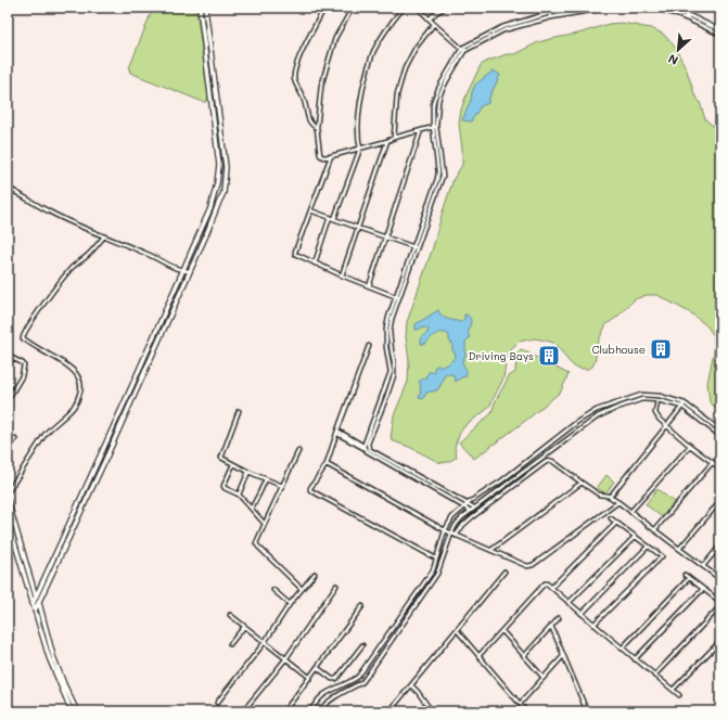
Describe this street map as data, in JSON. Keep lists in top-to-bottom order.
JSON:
{
  "places": {
    "building": ["Clubhouse", "Driving Bays"]
  },
  "north": "bottom left"
}
